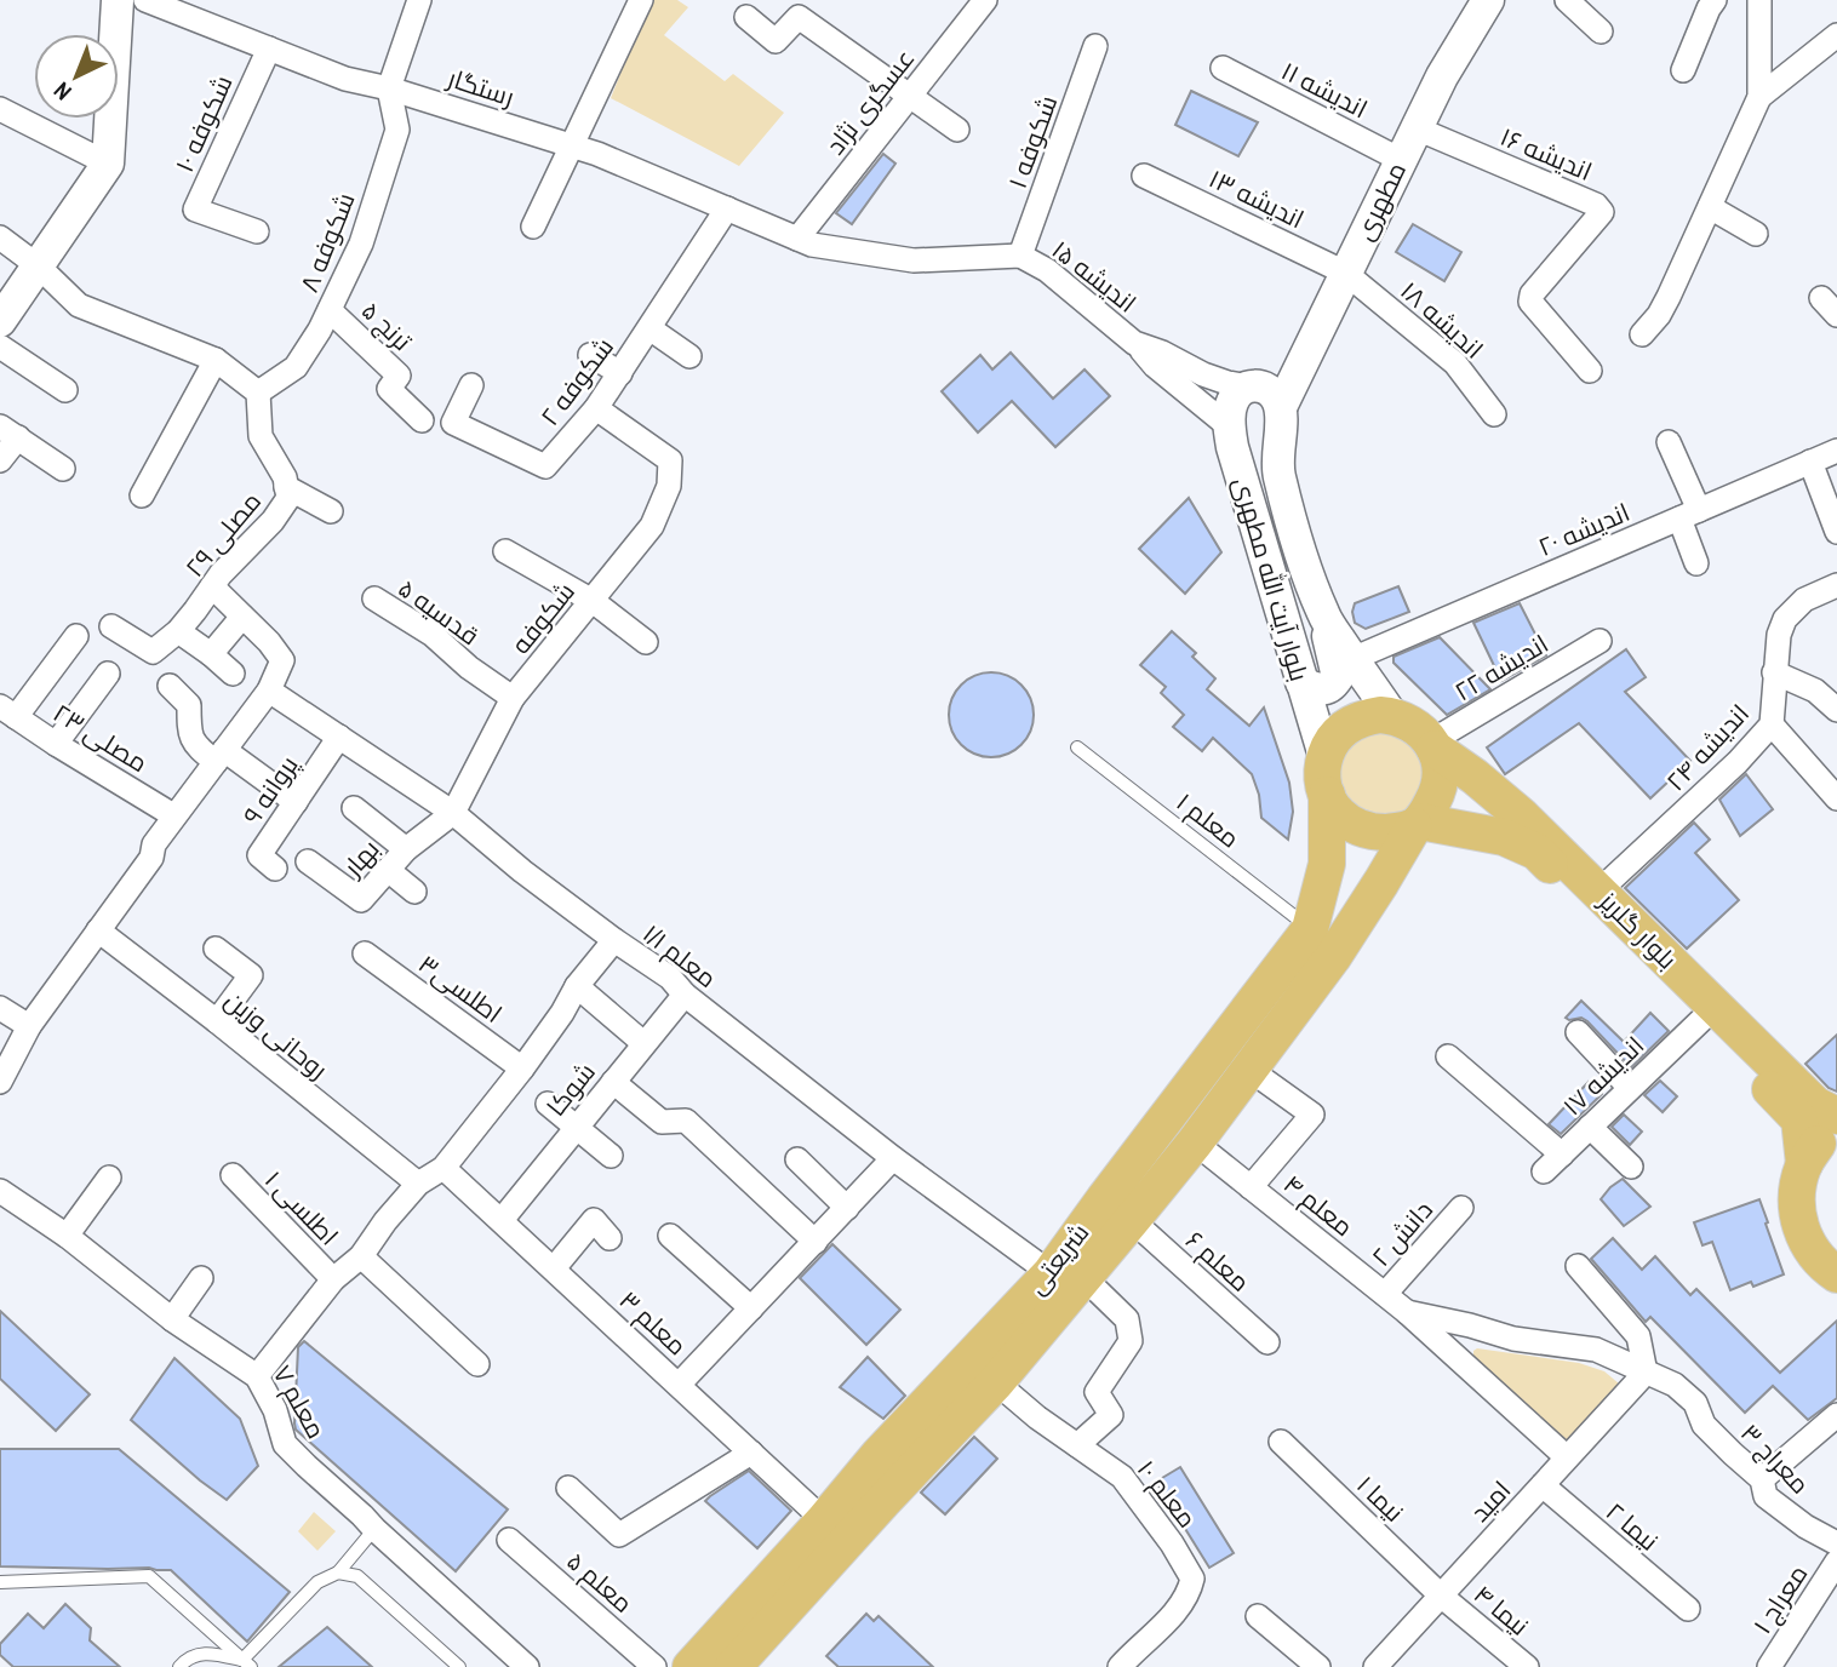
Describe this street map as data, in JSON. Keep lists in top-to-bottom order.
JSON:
{
  "streets": {
    "main road": [
      "مطهری",
      "بلوار آیت الله مطهری",
      "بلوار گلریز",
      "شریعتی"
    ],
    "street": [
      "رستگار",
      "اندیشه ۱۱",
      "عسگری نژاد",
      "شکوفه ۱۰",
      "شکوفه ۱",
      "اندیشه ۱۶",
      "اندیشه ١٣",
      "شکوفه ۸",
      "اندیشه ۱۵",
      "اندیشه ۱۸",
      "ترنج ۵",
      "شکوفه ۲",
      "اندیشه ۲۰",
      "مصلی ۲۹",
      "قدسیه ۵",
      "شکوفه",
      "اندیشه ۲۲",
      "مصلی ۲۳",
      "اندیشه ۲۴",
      "پروانه ۹",
      "بهار",
      "معلم ۱/۱",
      "اطلسی۳",
      "روحانی وزین",
      "اندیشه ۱۷",
      "شوکا",
      "معلم ۴",
      "اطلسی ۱",
      "دانش ۲",
      "معلم ۶",
      "معلم ۳",
      "معلم ۷",
      "معراج ۳",
      "معلم ۱۰",
      "نیما ۱",
      "امید",
      "نیما ۲",
      "معلم ۵",
      "معراج ۱",
      "نیما ۴"
    ],
    "lane": ["معلم ۱"]
  },
  "crossings": [
    ["رستگار", "عسگری نژاد"],
    ["رستگار", "شکوفه ۱۰"],
    ["رستگار", "شکوفه ۸"],
    ["رستگار", "اندیشه ۱۵"],
    ["رستگار", "شکوفه ۲"],
    ["اندیشه ۱۱", "مطهری"],
    ["عسگری نژاد", "اندیشه ۱۵"],
    ["شکوفه ۱", "اندیشه ۱۵"],
    ["اندیشه ۱۶", "مطهری"],
    ["اندیشه ١٣", "مطهری"],
    ["اندیشه ١٣", "اندیشه ۱۸"],
    ["مطهری", "اندیشه ۱۵"],
    ["مطهری", "اندیشه ۱۸"],
    ["مطهری", "بلوار آیت الله مطهری"],
    ["شکوفه ۸", "ترنج ۵"],
    ["شکوفه ۸", "مصلی ۲۹"],
    ["اندیشه ۱۵", "بلوار آیت الله مطهری"],
    ["شکوفه ۲", "شکوفه"],
    ["اندیشه ۲۰", "بلوار آیت الله مطهری"],
    ["بلوار آیت الله مطهری", "اندیشه ۲۲"],
    ["بلوار آیت الله مطهری", "بلوار گلریز"],
    ["بلوار آیت الله مطهری", "شریعتی"],
    ["قدسیه ۵", "شکوفه"],
    ["شکوفه", "بهار"],
    ["شکوفه", "معلم ۱/۱"],
    ["اندیشه ۲۲", "بلوار گلریز"],
    ["اندیشه ۲۲", "شریعتی"],
    ["اندیشه ۲۴", "بلوار گلریز"],
    ["پروانه ۹", "معلم ۱/۱"],
    ["معلم ۱", "شریعتی"],
    ["بهار", "معلم ۱/۱"],
    ["بلوار گلریز", "اندیشه ۱۷"],
    ["بلوار گلریز", "شریعتی"],
    ["معلم ۱/۱", "شوکا"],
    ["معلم ۱/۱", "شریعتی"],
    ["معلم ۱/۱", "معلم ۱۰"],
    ["شوکا", "معلم ۳"],
    ["معلم ۴", "دانش ۲"],
    ["معلم ۴", "شریعتی"],
    ["معلم ۴", "معراج ۳"],
    ["معلم ۴", "امید"],
    ["شریعتی", "معلم ۶"],
    ["شریعتی", "معلم ۳"],
    ["شریعتی", "معلم ۱۰"],
    ["معراج ۳", "امید"],
    ["نیما ۱", "امید"],
    ["نیما ۱", "نیما ۴"],
    ["امید", "نیما ۲"],
    ["امید", "نیما ۴"]
  ],
  "north": "bottom left"
}
